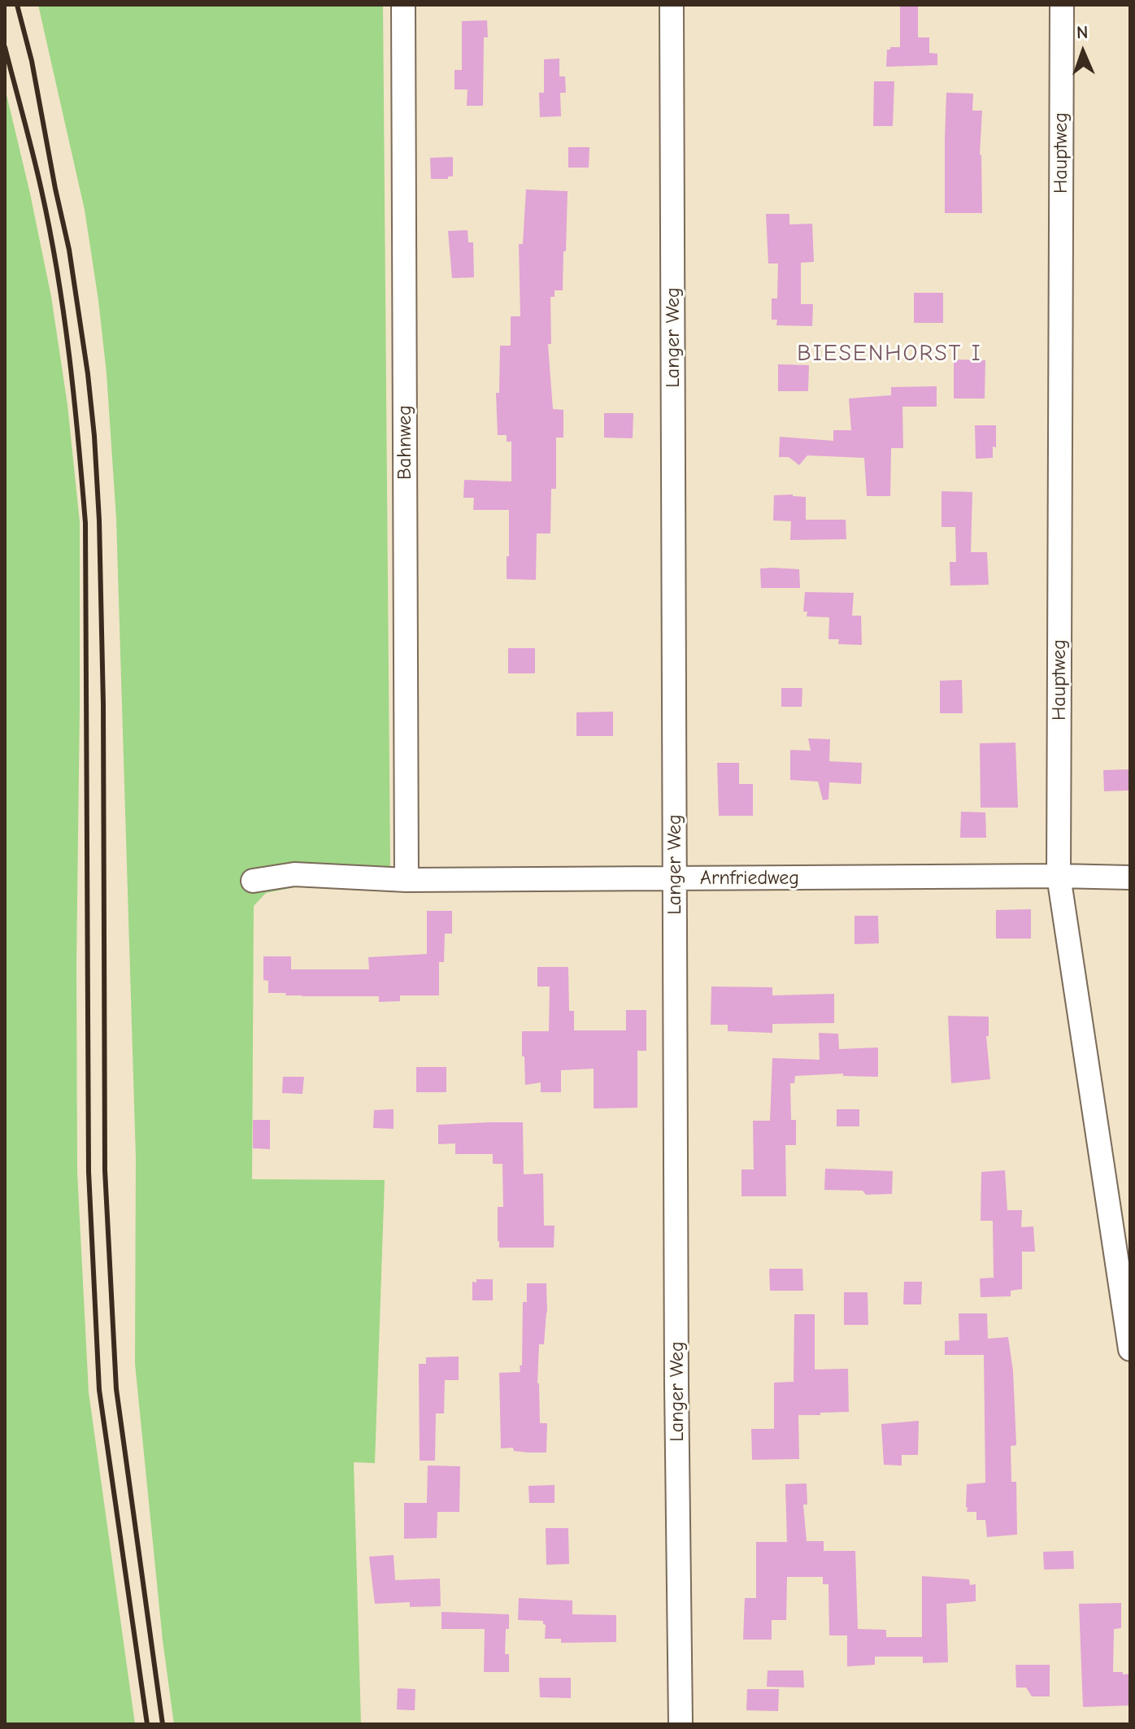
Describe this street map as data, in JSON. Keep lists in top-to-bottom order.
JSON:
{
  "streets": {
    "street": [
      "Hauptweg",
      "Langer Weg",
      "Bahnweg",
      "Arnfriedweg"
    ]
  },
  "crossings": [
    ["Hauptweg", "Arnfriedweg"],
    ["Langer Weg", "Arnfriedweg"],
    ["Bahnweg", "Arnfriedweg"]
  ],
  "districts": ["BIESENHORST I"],
  "north": "top"
}
